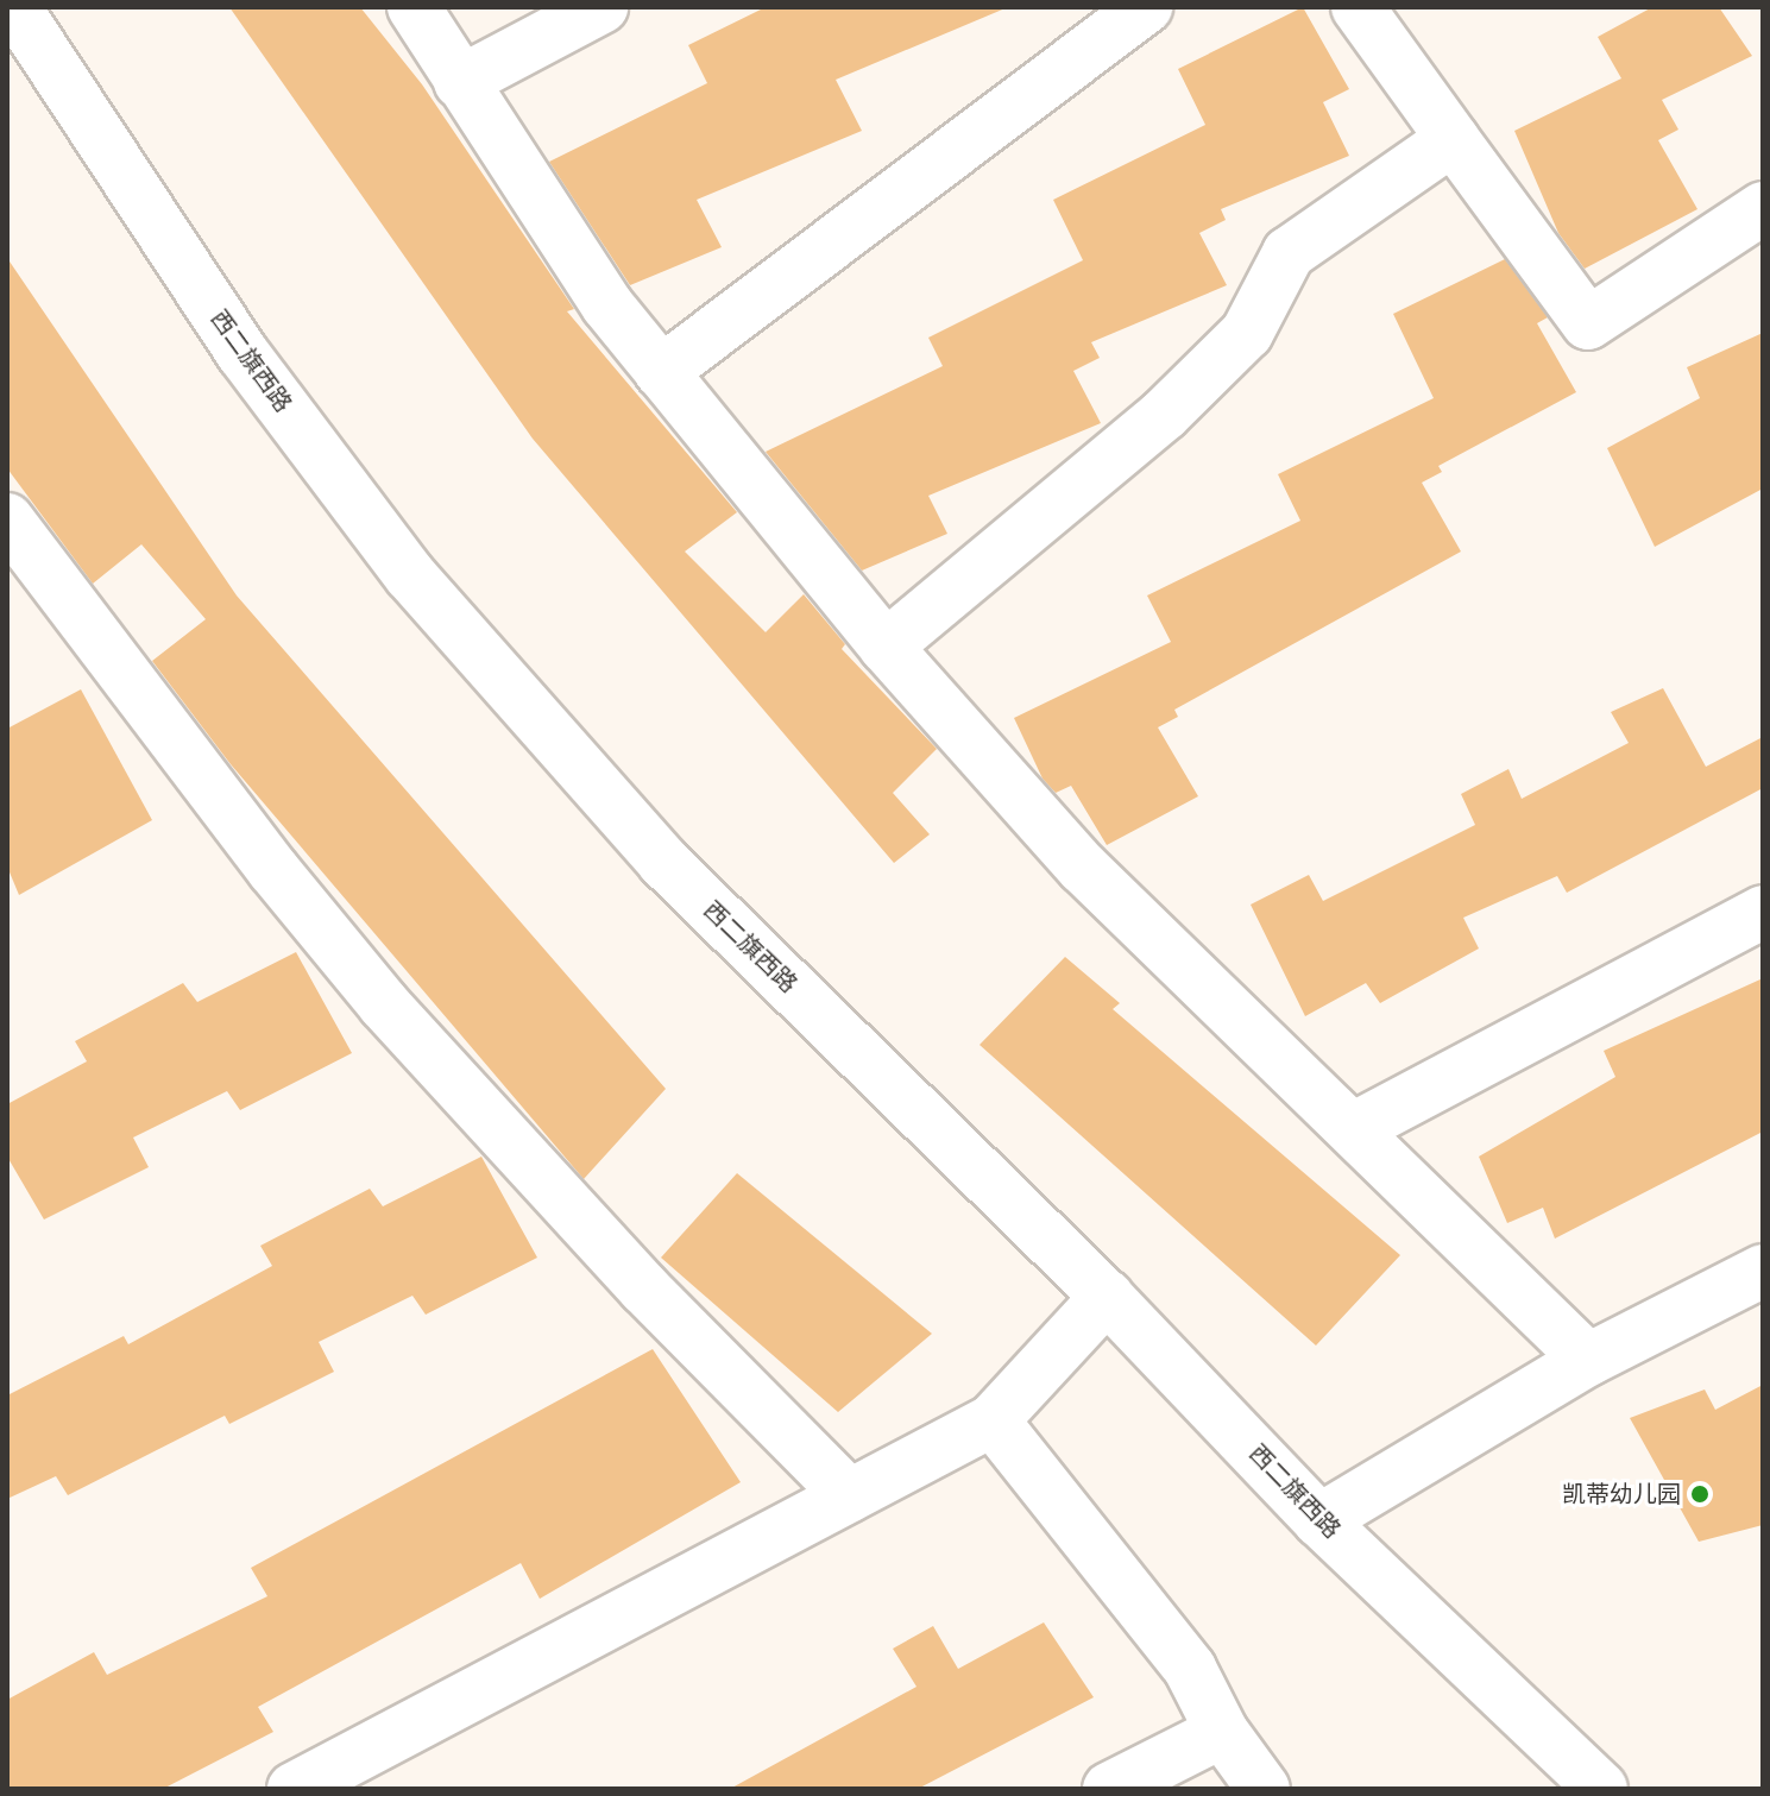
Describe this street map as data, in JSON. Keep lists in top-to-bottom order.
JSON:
{
  "streets": {
    "street": ["西二旗西路"]
  },
  "places": ["凯蒂幼儿园"]
}
